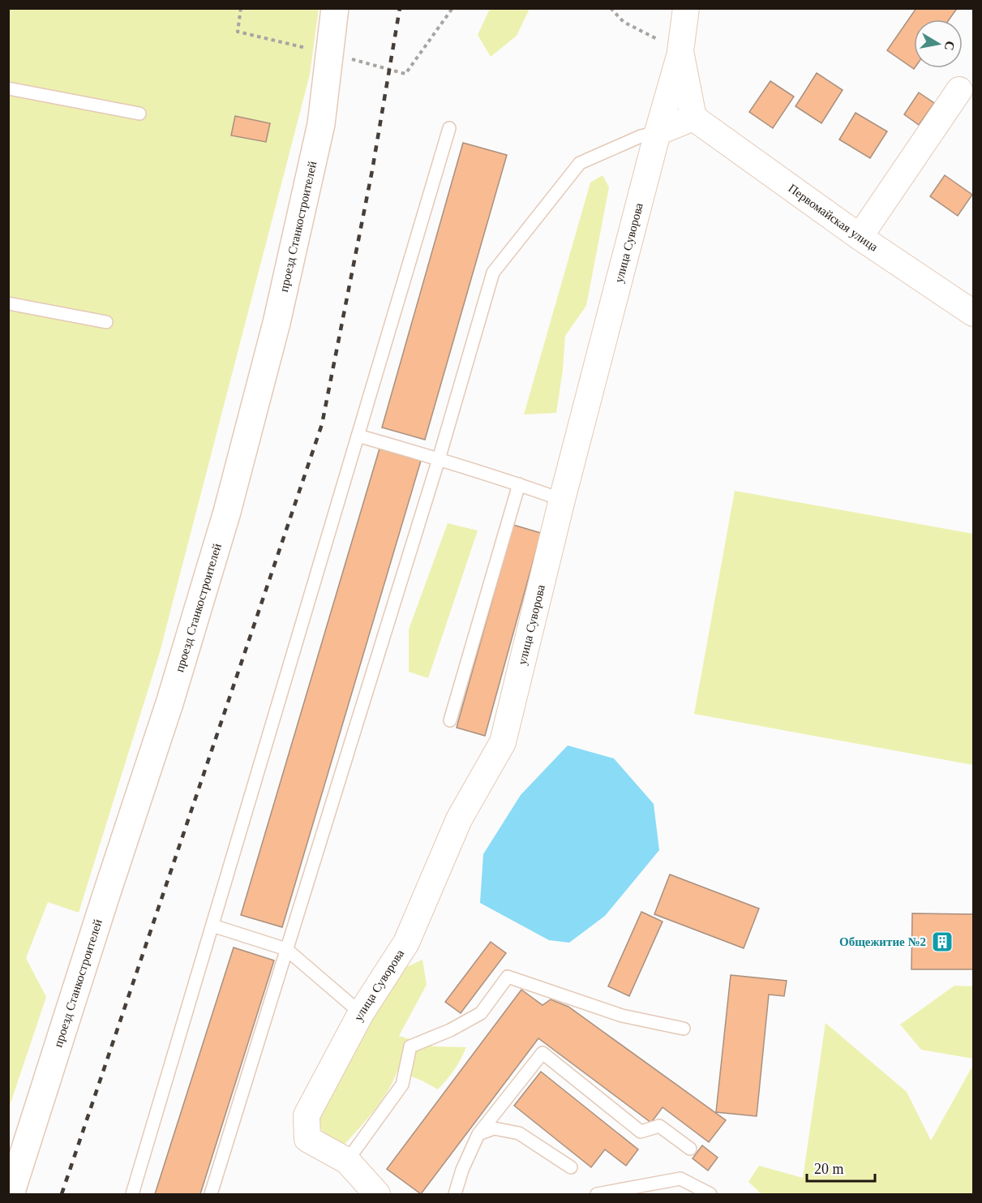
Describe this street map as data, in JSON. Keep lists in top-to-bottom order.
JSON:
{
  "streets": {
    "main road": ["проезд Станкостроителей"],
    "street": ["Первомайская улица", "улица Суворова"]
  },
  "places": {
    "building": ["Общежитие №2"]
  },
  "scale_bar": "20 m",
  "north": "right"
}
